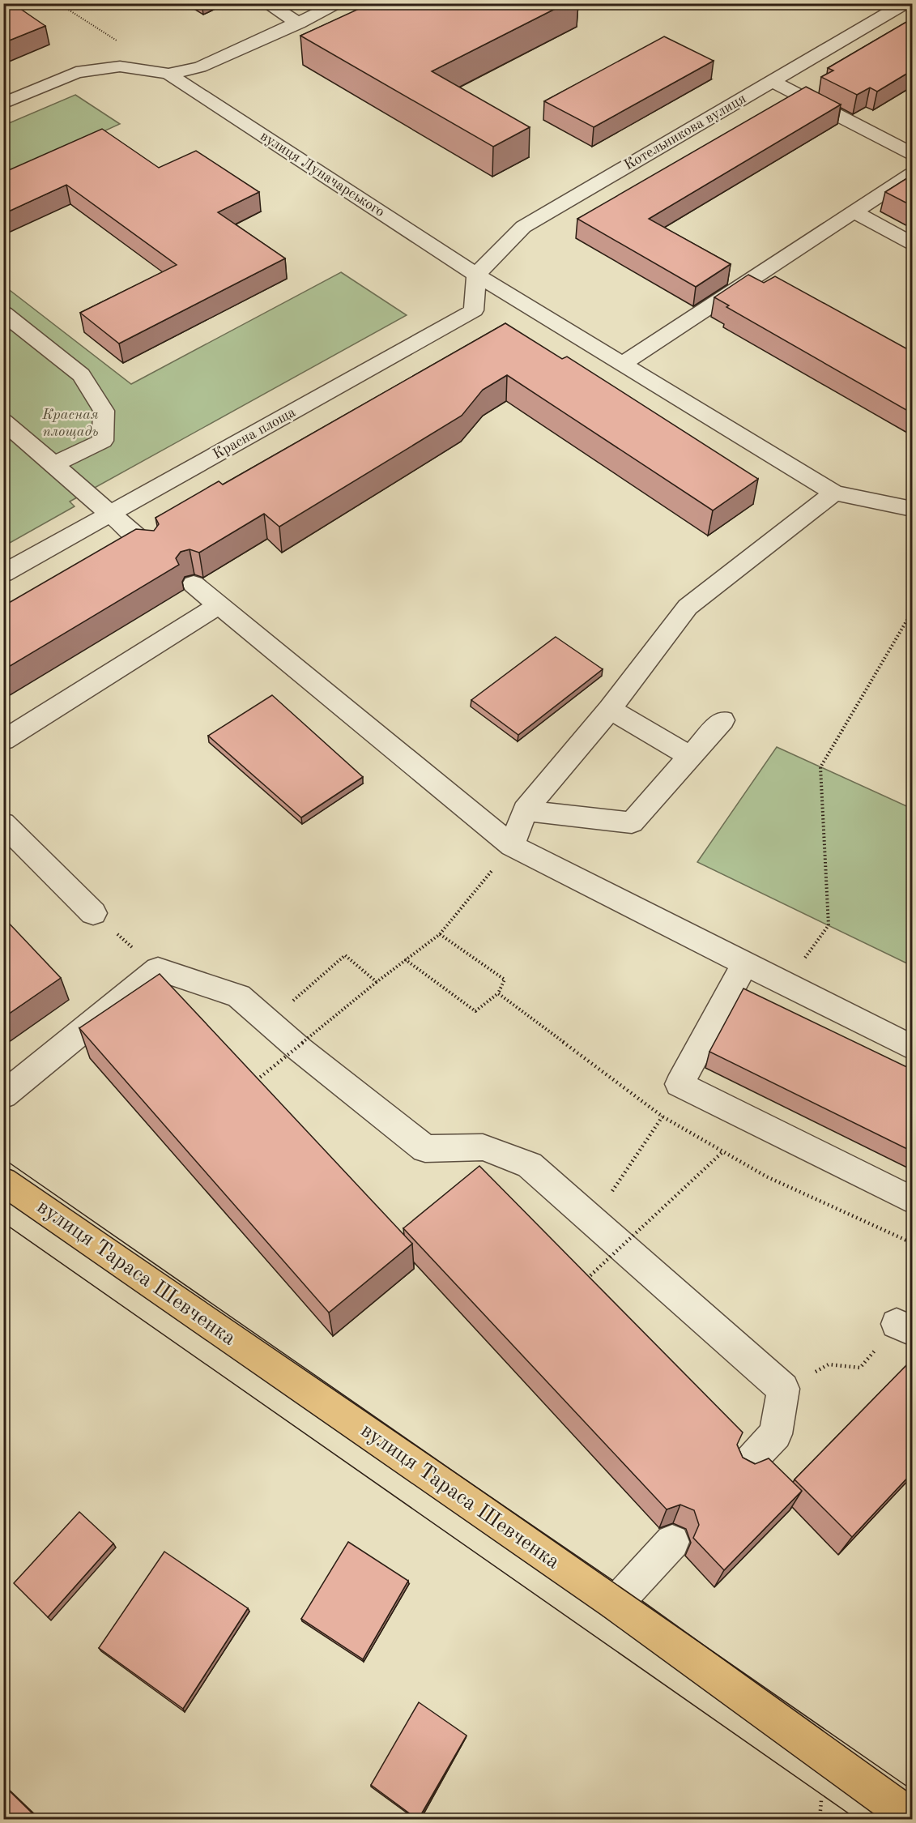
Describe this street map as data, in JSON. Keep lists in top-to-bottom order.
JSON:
{
  "streets": {
    "main road": ["вулиця Тараса Шевченка"],
    "street": ["Котельникова вулиця", "вулиця Луначарського", "Красна площа"]
  },
  "crossings": [
    ["Котельникова вулиця", "вулиця Луначарського"],
    ["Котельникова вулиця", "Красна площа"],
    ["вулиця Луначарського", "Красна площа"]
  ],
  "parks": ["Красная площадь"]
}
